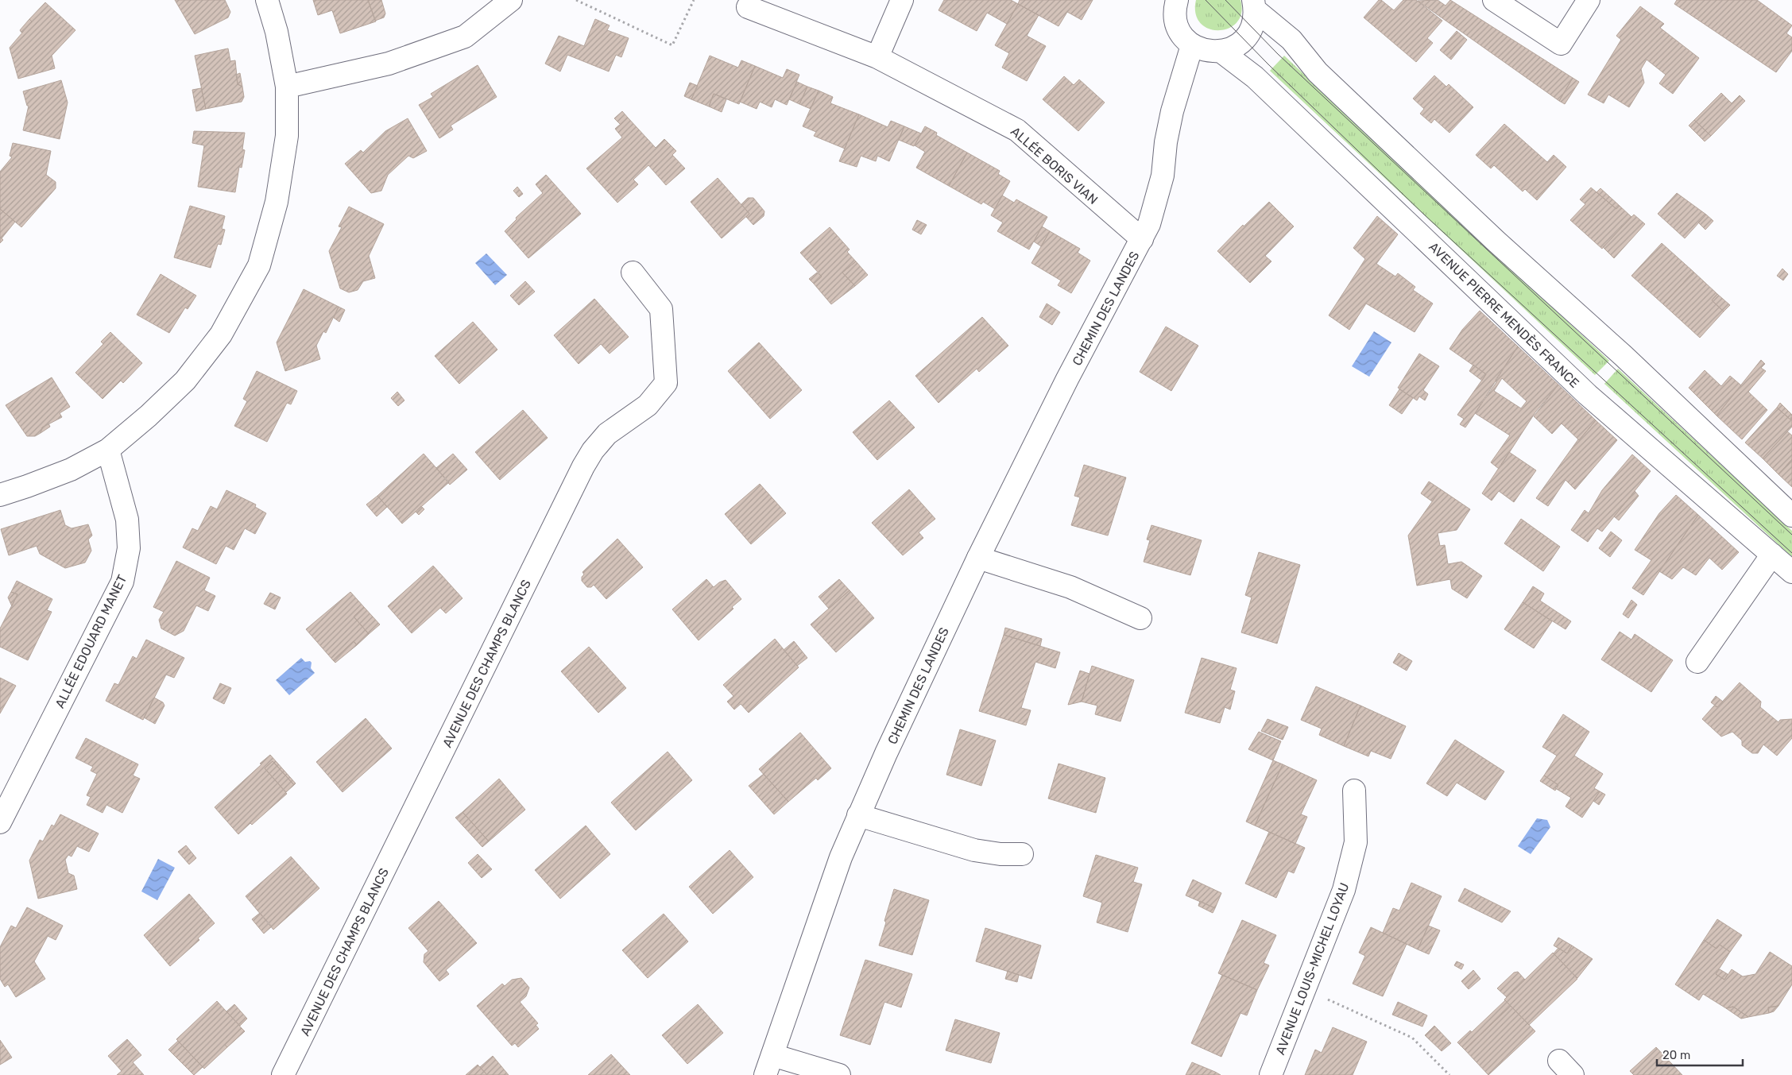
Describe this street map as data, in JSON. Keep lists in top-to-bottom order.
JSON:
{
  "streets": {
    "street": [
      "ALLÉE BORIS VIAN",
      "CHEMIN DES LANDES",
      "AVENUE PIERRE MENDÈS FRANCE",
      "ALLÉE EDOUARD MANET",
      "AVENUE DES CHAMPS BLANCS",
      "AVENUE LOUIS-MICHEL LOYAU"
    ]
  },
  "crossings": [
    ["ALLÉE BORIS VIAN", "CHEMIN DES LANDES"]
  ],
  "scale_bar": "20 m"
}
